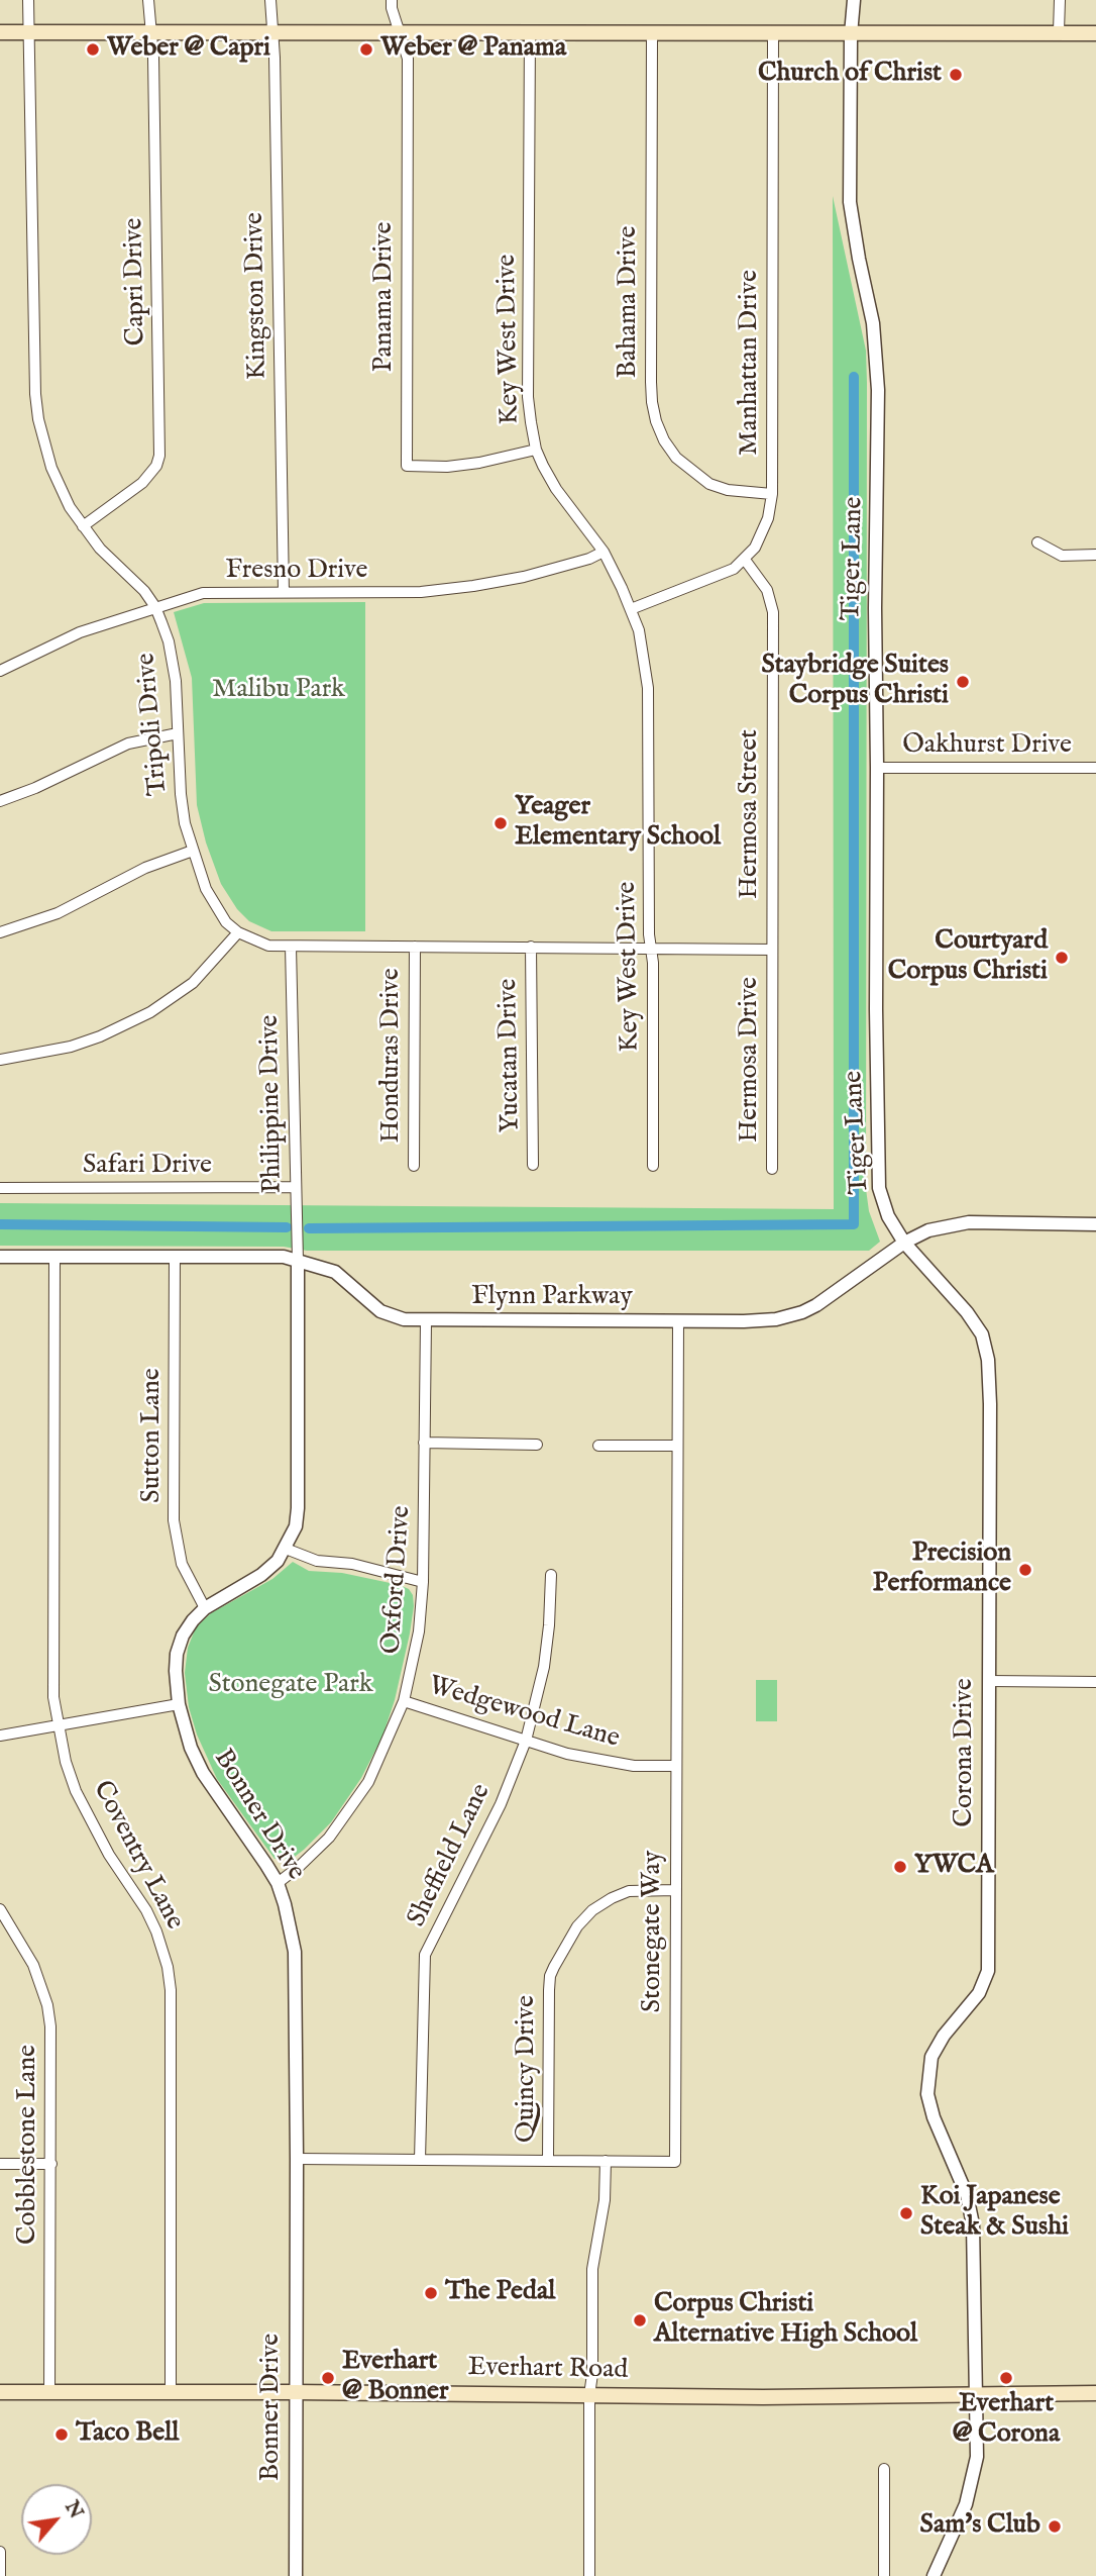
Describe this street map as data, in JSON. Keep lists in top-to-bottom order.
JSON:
{
  "streets": {
    "main road": ["Everhart Road"],
    "street": [
      "Capri Drive",
      "Kingston Drive",
      "Panama Drive",
      "Bahama Drive",
      "Key West Drive",
      "Manhattan Drive",
      "Tiger Lane",
      "Fresno Drive",
      "Tripoli Drive",
      "Oakhurst Drive",
      "Hermosa Street",
      "Honduras Drive",
      "Yucatan Drive",
      "Hermosa Drive",
      "Philippine Drive",
      "Safari Drive",
      "Flynn Parkway",
      "Sutton Lane",
      "Oxford Drive",
      "Wedgewood Lane",
      "Corona Drive",
      "Bonner Drive",
      "Coventry Lane",
      "Sheffield Lane",
      "Stonegate Way",
      "Quincy Drive",
      "Cobblestone Lane"
    ]
  },
  "crossings": [
    ["Capri Drive", "Tripoli Drive"],
    ["Kingston Drive", "Fresno Drive"],
    ["Panama Drive", "Key West Drive"],
    ["Bahama Drive", "Manhattan Drive"],
    ["Key West Drive", "Manhattan Drive"],
    ["Key West Drive", "Fresno Drive"],
    ["Key West Drive", "Tripoli Drive"],
    ["Manhattan Drive", "Hermosa Street"],
    ["Tiger Lane", "Oakhurst Drive"],
    ["Tiger Lane", "Flynn Parkway"],
    ["Tiger Lane", "Corona Drive"],
    ["Fresno Drive", "Tripoli Drive"],
    ["Tripoli Drive", "Hermosa Street"],
    ["Tripoli Drive", "Honduras Drive"],
    ["Tripoli Drive", "Yucatan Drive"],
    ["Tripoli Drive", "Hermosa Drive"],
    ["Tripoli Drive", "Philippine Drive"],
    ["Hermosa Street", "Hermosa Drive"],
    ["Philippine Drive", "Safari Drive"],
    ["Philippine Drive", "Flynn Parkway"],
    ["Philippine Drive", "Bonner Drive"],
    ["Flynn Parkway", "Sutton Lane"],
    ["Flynn Parkway", "Oxford Drive"],
    ["Flynn Parkway", "Corona Drive"],
    ["Flynn Parkway", "Bonner Drive"],
    ["Flynn Parkway", "Coventry Lane"],
    ["Flynn Parkway", "Stonegate Way"],
    ["Sutton Lane", "Bonner Drive"],
    ["Oxford Drive", "Wedgewood Lane"],
    ["Oxford Drive", "Bonner Drive"],
    ["Wedgewood Lane", "Sheffield Lane"],
    ["Wedgewood Lane", "Stonegate Way"],
    ["Corona Drive", "Everhart Road"],
    ["Bonner Drive", "Stonegate Way"],
    ["Bonner Drive", "Everhart Road"],
    ["Coventry Lane", "Everhart Road"],
    ["Sheffield Lane", "Stonegate Way"],
    ["Stonegate Way", "Quincy Drive"],
    ["Cobblestone Lane", "Everhart Road"]
  ],
  "parks": ["Malibu Park", "Stonegate Park"],
  "places": [
    "Weber @ Capri",
    "Weber @ Panama",
    "Church of Christ",
    "Staybridge Suites Corpus Christi",
    "Yeager Elementary School",
    "Courtyard Corpus Christi",
    "Precision Performance",
    "YWCA",
    "Koi Japanese Steak & Sushi",
    "The Pedal",
    "Corpus Christi Alternative High School",
    "Everhart @ Bonner",
    "Everhart @ Corona",
    "Taco Bell",
    "Sam's Club"
  ],
  "north": "top right"
}
